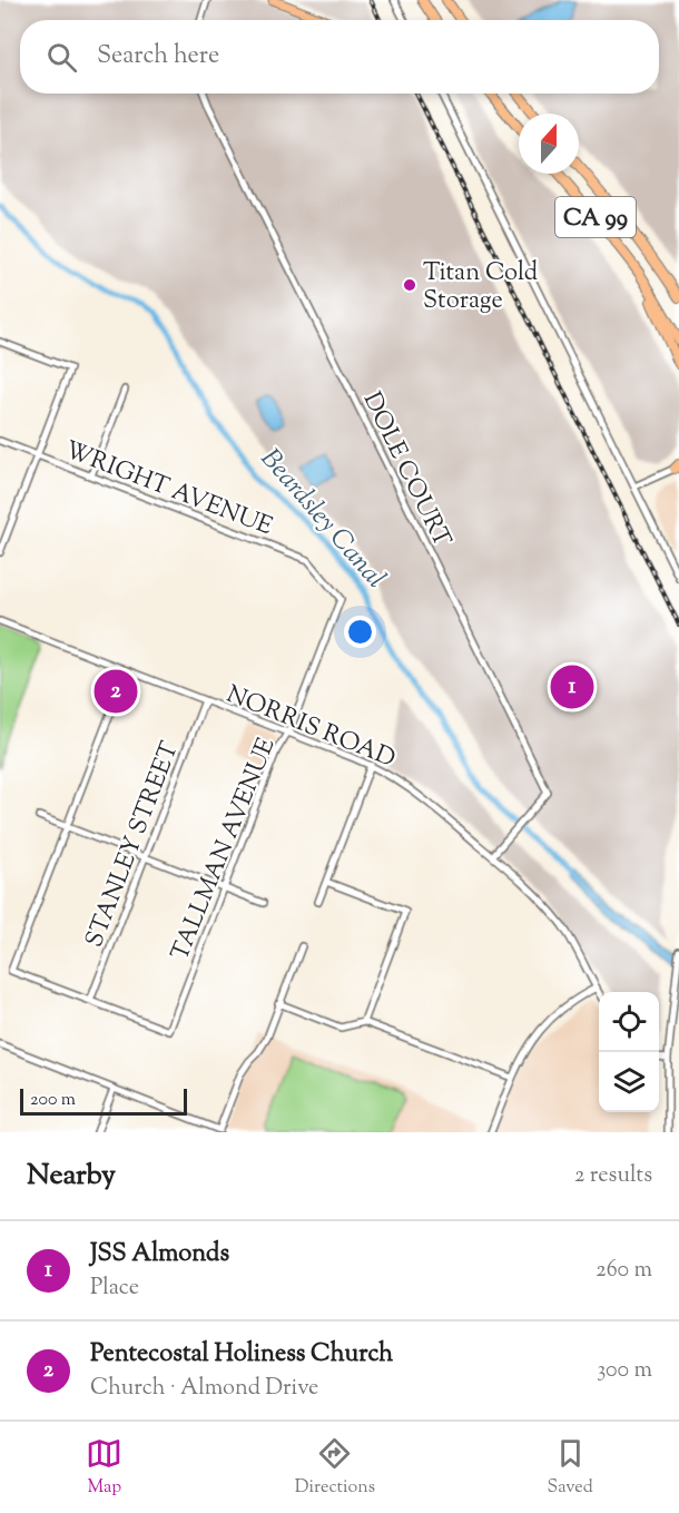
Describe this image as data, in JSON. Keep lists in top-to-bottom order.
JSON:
{
  "streets": {
    "highway": ["CA 99"],
    "street": [
      "DOLE COURT",
      "WRIGHT AVENUE",
      "NORRIS ROAD",
      "STANLEY STREET",
      "TALLMAN AVENUE"
    ]
  },
  "crossings": [
    ["DOLE COURT", "NORRIS ROAD"],
    ["WRIGHT AVENUE", "TALLMAN AVENUE"],
    ["NORRIS ROAD", "STANLEY STREET"],
    ["NORRIS ROAD", "TALLMAN AVENUE"],
    ["STANLEY STREET", "TALLMAN AVENUE"]
  ],
  "water": ["Beardsley Canal"],
  "places": ["Titan Cold Storage"],
  "scale_bar": "200 m",
  "north": "top",
  "page": {
    "search": "Search here",
    "pins": ["1", "2"],
    "scale": "200 m",
    "heading": ["Nearby", "2 results"],
    "list": [
      {
        "mark": "1",
        "name": "JSS Almonds",
        "note": "Place",
        "value": "260 m"
      },
      {
        "mark": "2",
        "name": "Pentecostal Holiness Church",
        "note": "Church · Almond Drive",
        "value": "300 m"
      }
    ],
    "nav": ["Map", "Directions", "Saved"]
  }
}
